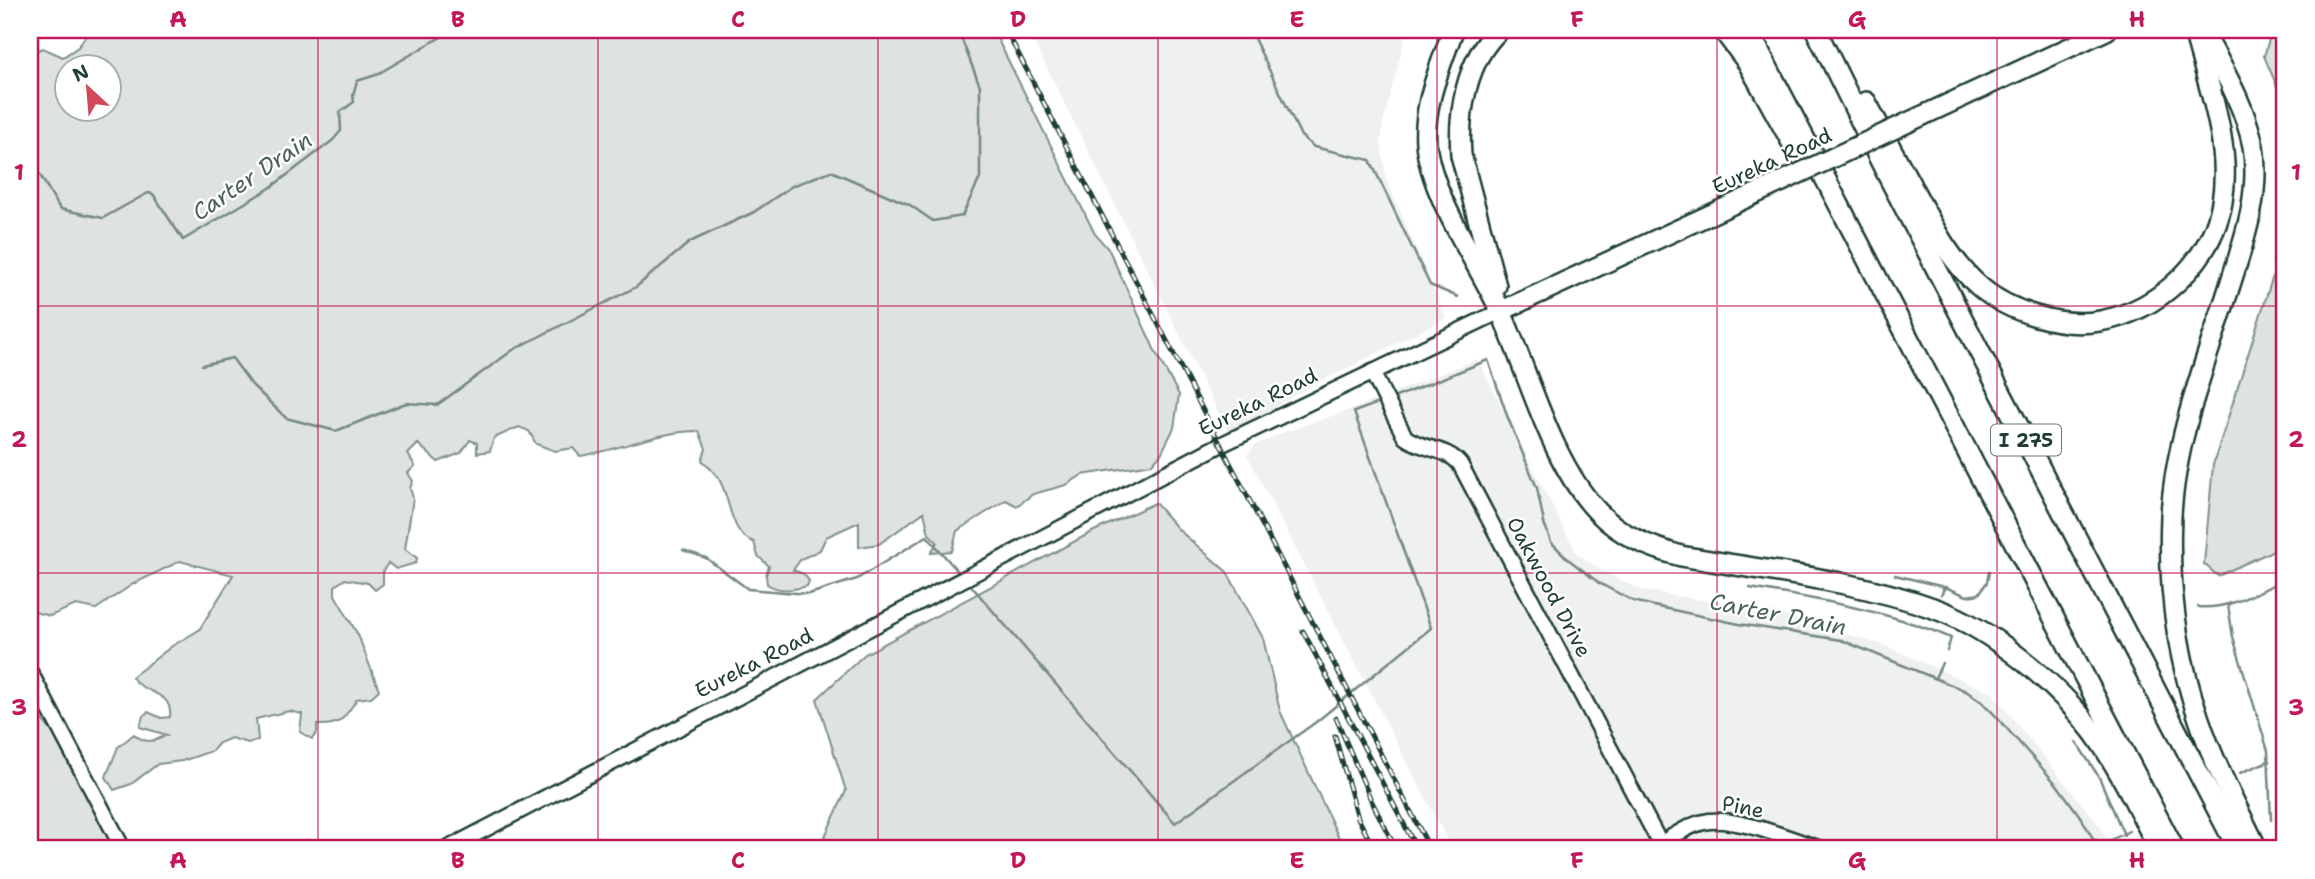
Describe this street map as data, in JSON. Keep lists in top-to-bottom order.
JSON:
{
  "streets": {
    "highway": ["I 275"],
    "main road": ["Eureka Road"],
    "street": ["Oakwood Drive", "Pine"]
  },
  "crossings": [
    ["Eureka Road", "Oakwood Drive"],
    ["Oakwood Drive", "Pine"]
  ],
  "water": ["Carter Drain"],
  "north": "top left",
  "grid": {
    "columns": [
      "A",
      "B",
      "C",
      "D",
      "E",
      "F",
      "G",
      "H"
    ],
    "rows": ["1", "2", "3"]
  }
}
